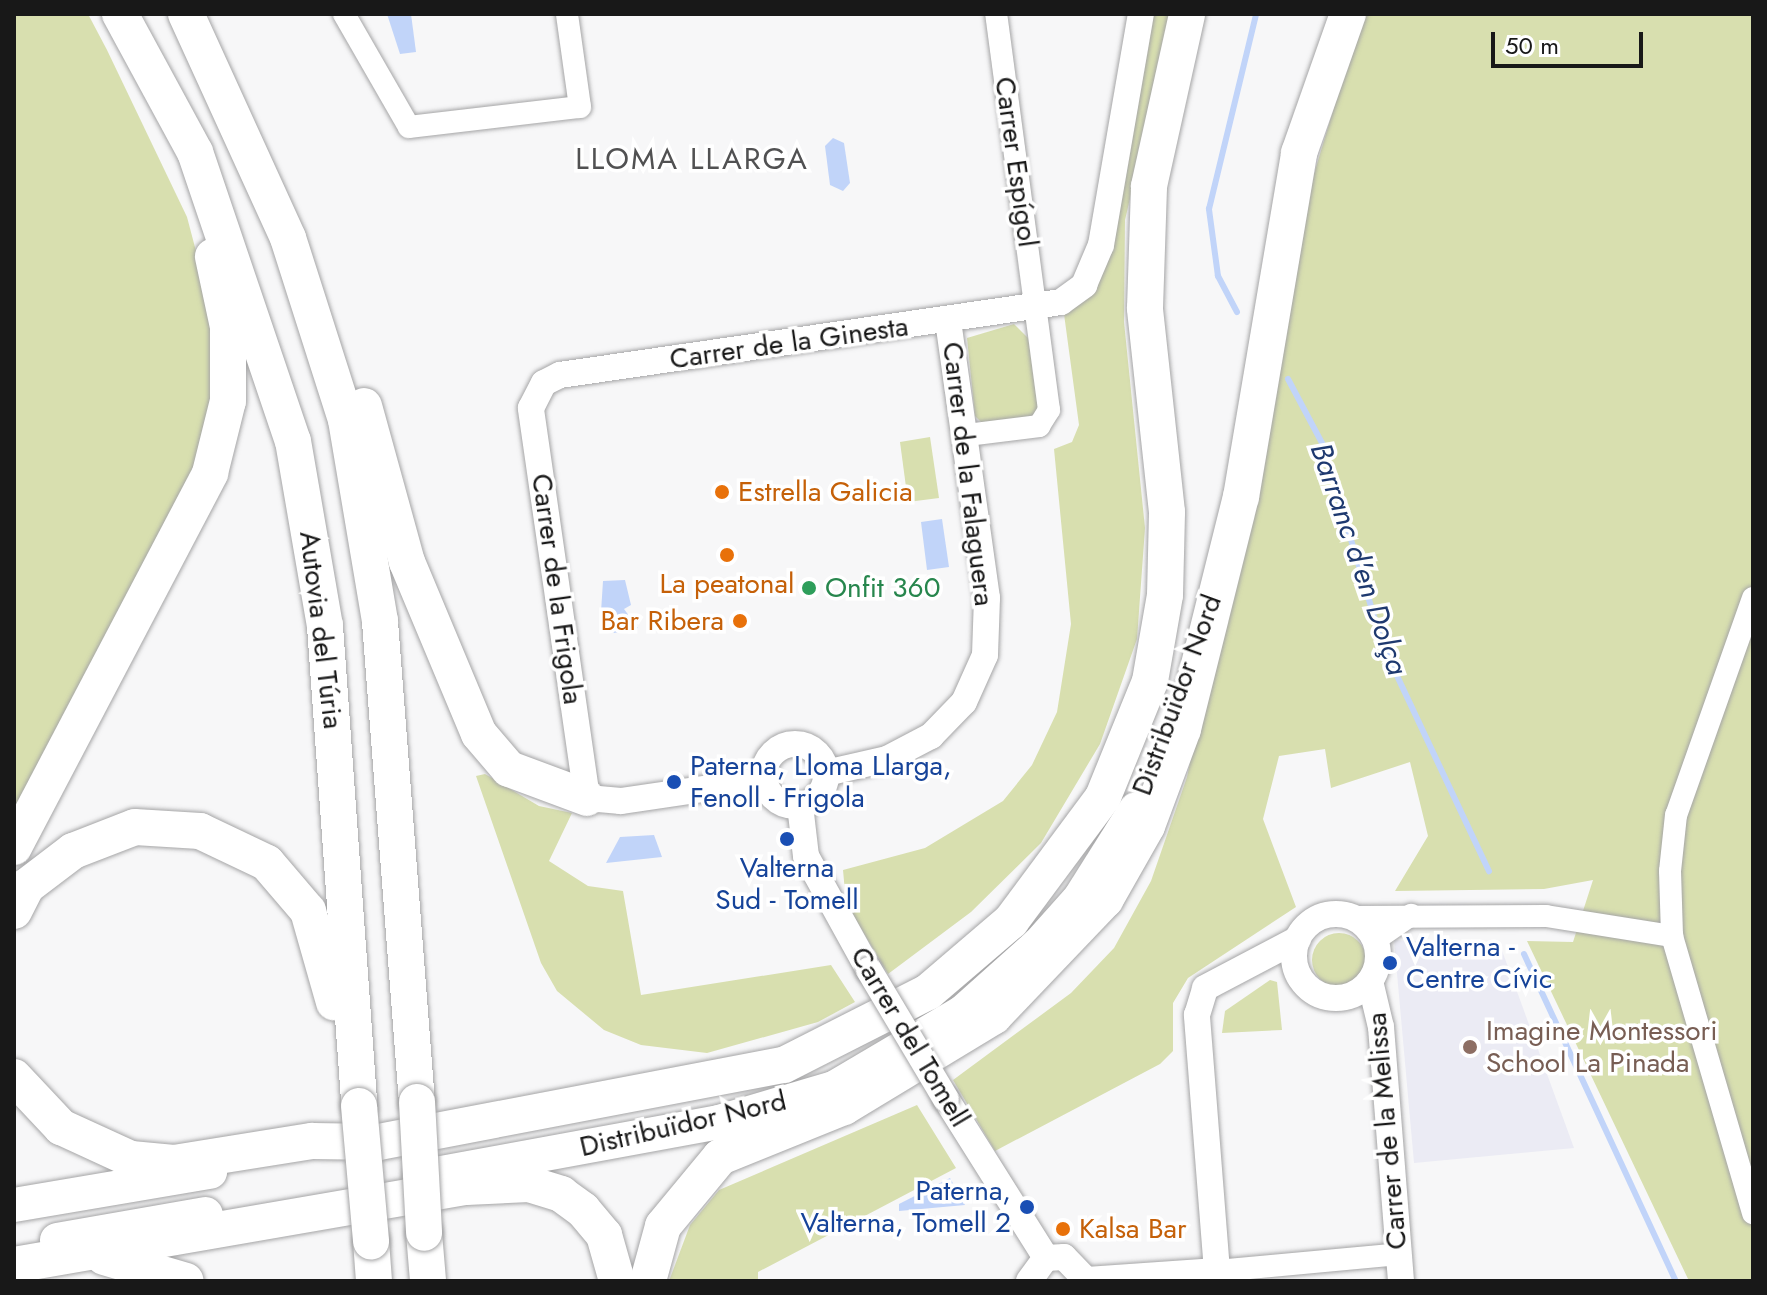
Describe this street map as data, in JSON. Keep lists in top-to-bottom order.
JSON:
{
  "streets": {
    "highway": ["Autovia del Túria", "Distribuïdor Nord"],
    "street": [
      "Carrer Espígol",
      "Carrer de la Ginesta",
      "Carrer de la Falaguera",
      "Carrer de la Frigola",
      "Carrer del Tomell",
      "Carrer de la Melissa"
    ]
  },
  "crossings": [
    ["Carrer Espígol", "Carrer de la Ginesta"],
    ["Carrer Espígol", "Carrer de la Falaguera"],
    ["Carrer de la Ginesta", "Carrer de la Falaguera"],
    ["Carrer de la Ginesta", "Carrer de la Frigola"],
    ["Carrer de la Falaguera", "Carrer del Tomell"]
  ],
  "districts": ["LLOMA LLARGA"],
  "water": ["Barranc d'en Dolça"],
  "places": [
    "Estrella Galicia",
    "La peatonal",
    "Onfit 360",
    "Bar Ribera",
    "Paterna, Lloma Llarga, Fenoll - Frigola",
    "Valterna Sud - Tomell",
    "Valterna - Centre Cívic",
    "Imagine Montessori School La Pinada",
    "Paterna, Valterna, Tomell 2",
    "Kalsa Bar"
  ],
  "scale_bar": "50 m"
}
